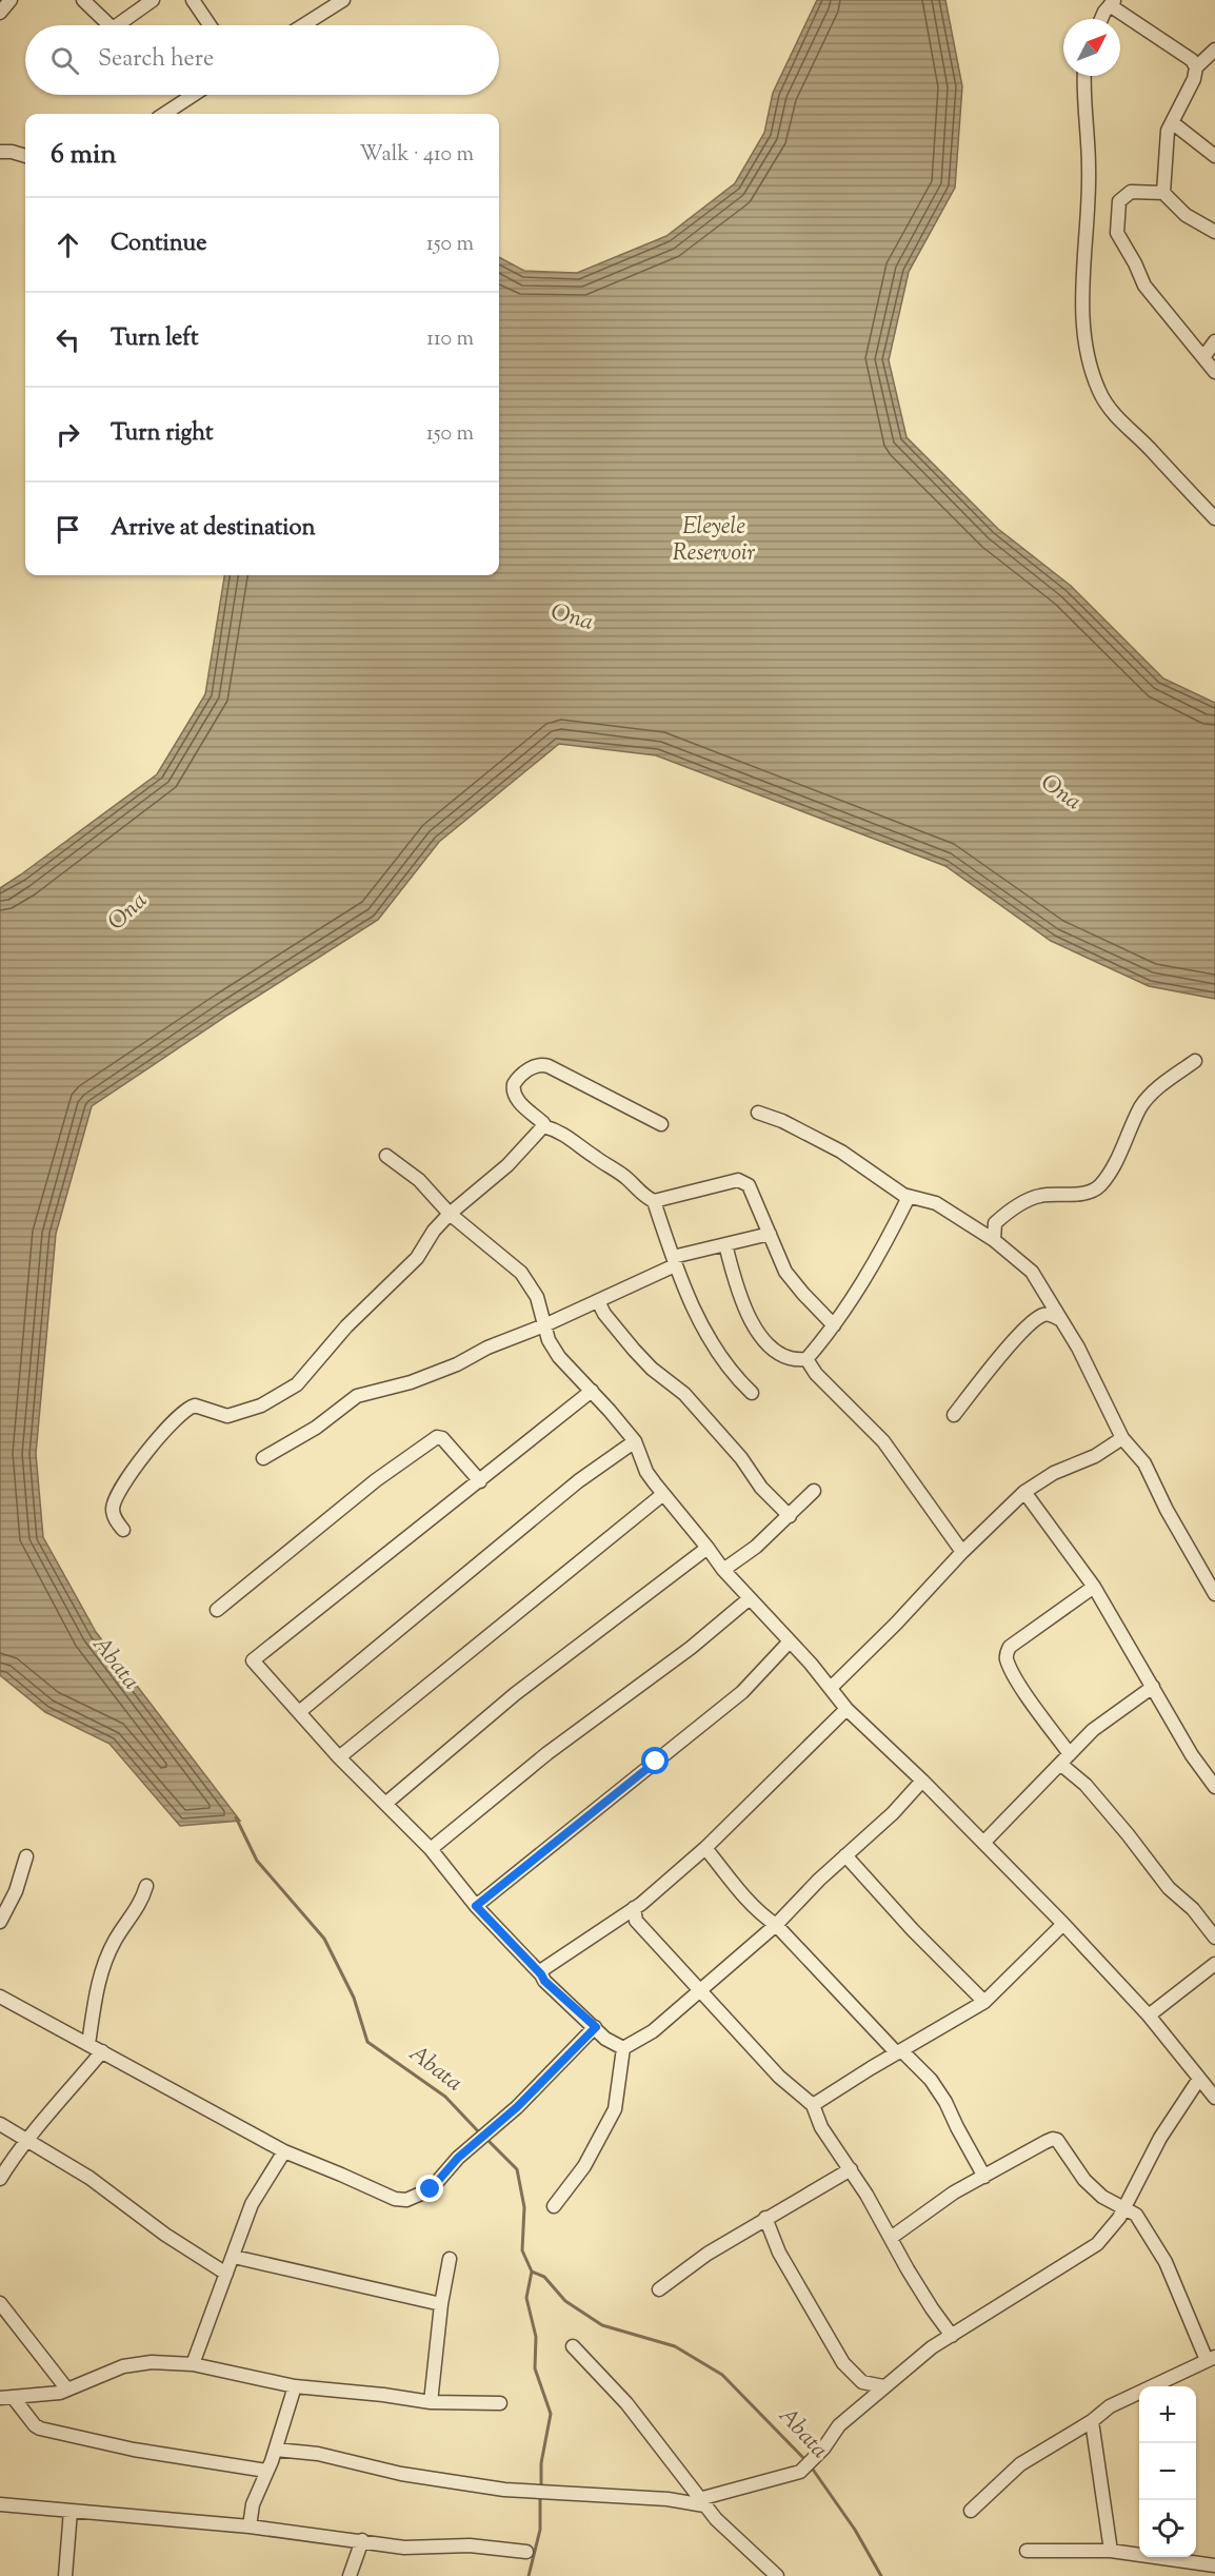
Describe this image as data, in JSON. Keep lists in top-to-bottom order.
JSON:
{
  "water": ["Eleyele Reservoir", "Ona", "Abata"],
  "north": "top right",
  "page": {
    "search": "Search here",
    "heading": ["6 min", "Walk · 410 m"],
    "list": [
      ["Continue", "150 m"],
      ["Turn left", "110 m"],
      ["Turn right", "150 m"],
      "Arrive at destination"
    ],
    "map_buttons": ["+", "−"]
  }
}
